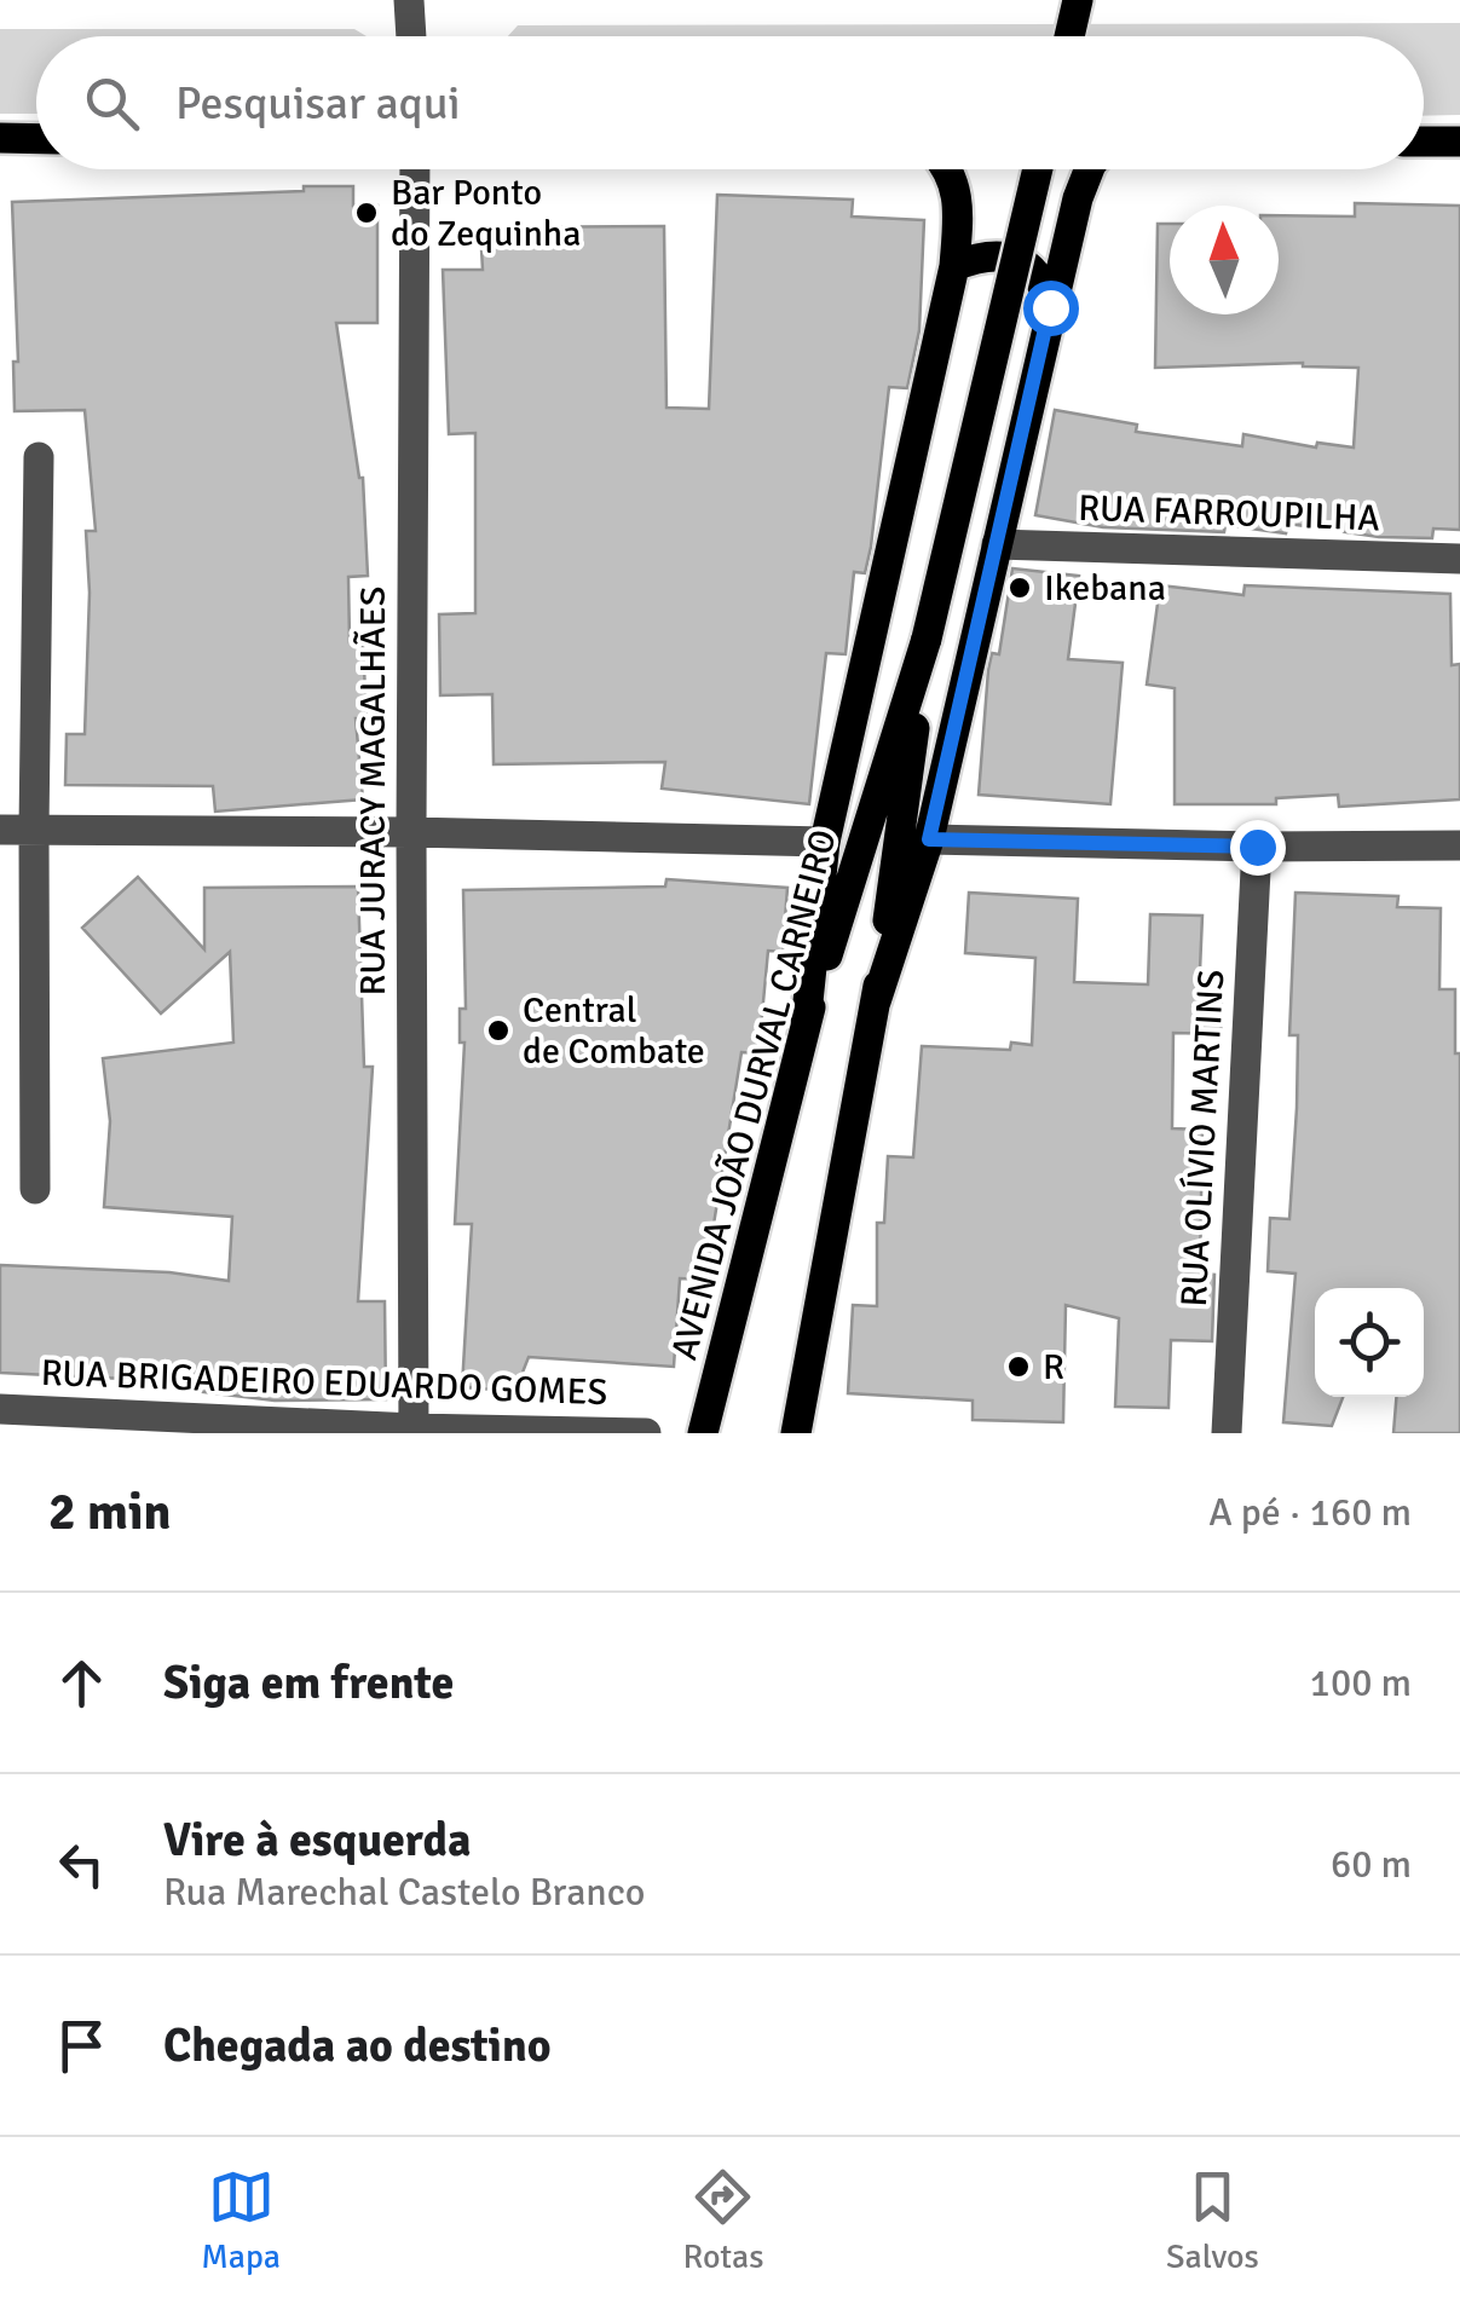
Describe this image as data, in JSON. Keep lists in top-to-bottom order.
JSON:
{
  "streets": {
    "main road": ["AVENIDA JOÃO DURVAL CARNEIRO"],
    "street": [
      "RUA FARROUPILHA",
      "RUA JURACY MAGALHÃES",
      "RUA OLÍVIO MARTINS",
      "RUA BRIGADEIRO EDUARDO GOMES"
    ]
  },
  "crossings": [
    ["RUA JURACY MAGALHÃES", "RUA BRIGADEIRO EDUARDO GOMES"]
  ],
  "places": [
    "Bar Ponto do Zequinha",
    "Ikebana",
    "Central de Combate",
    "R"
  ],
  "north": "top",
  "page": {
    "search": "Pesquisar aqui",
    "heading": ["2 min", "A pé · 160 m"],
    "list": [
      ["Siga em frente", "100 m"],
      ["Vire à esquerda", "Rua Marechal Castelo Branco", "60 m"],
      "Chegada ao destino"
    ],
    "nav": ["Mapa", "Rotas", "Salvos"]
  }
}
